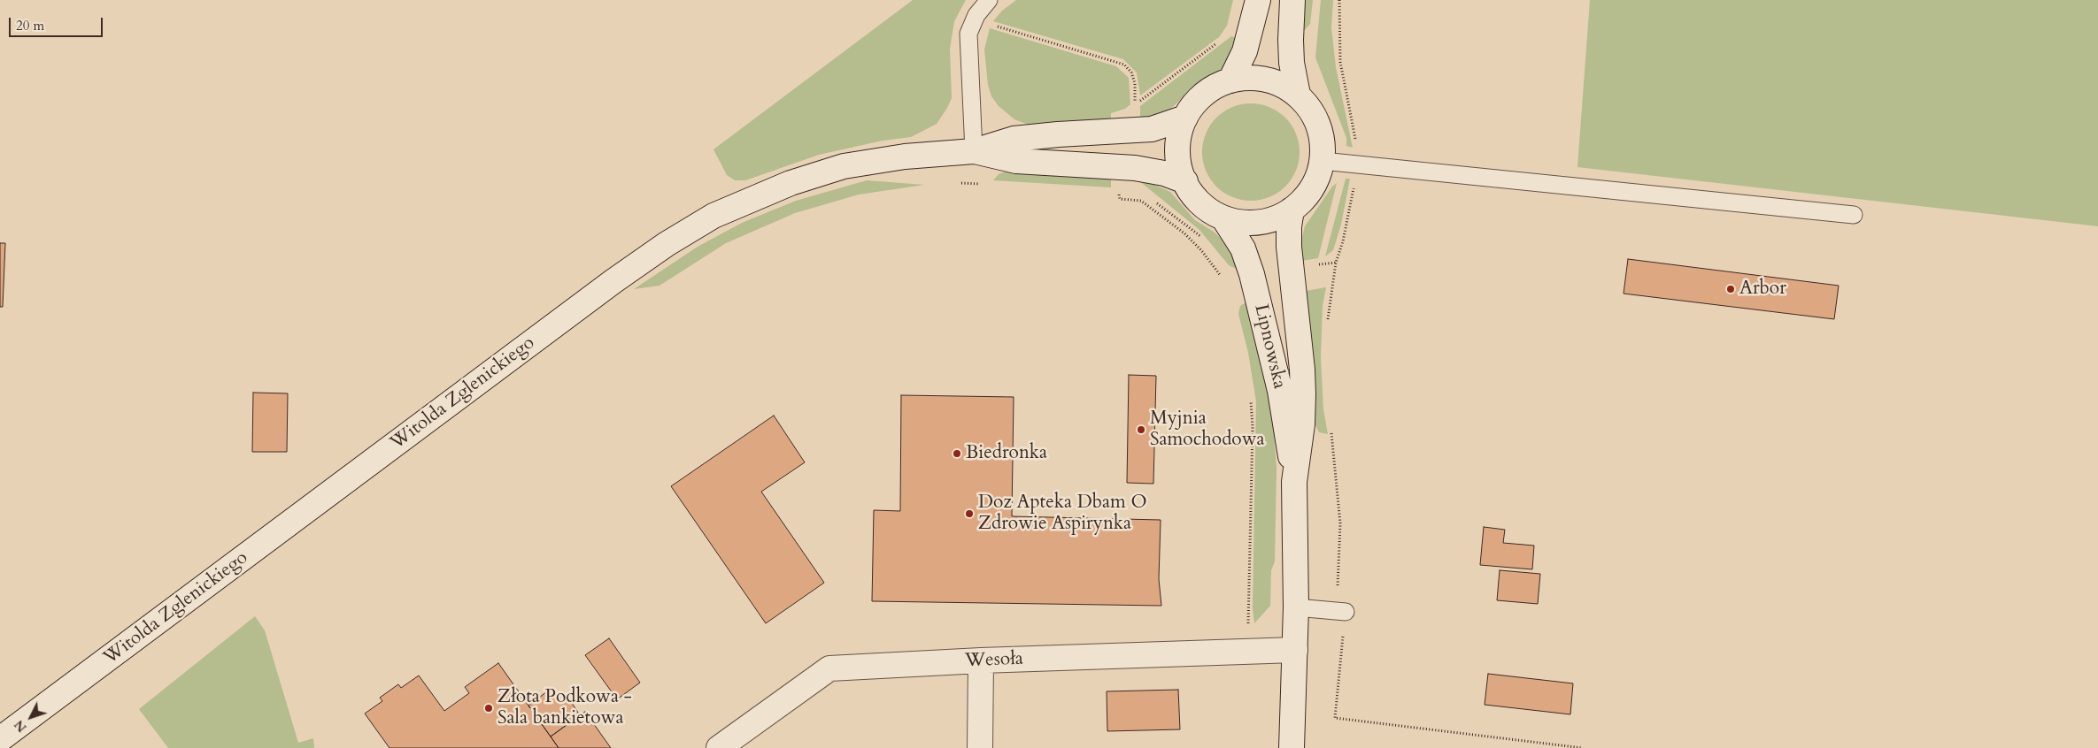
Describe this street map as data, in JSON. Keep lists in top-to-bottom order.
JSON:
{
  "streets": {
    "main road": ["Lipnowska", "Witolda Zglenickiego", "Wesoła"]
  },
  "crossings": [
    ["Lipnowska", "Witolda Zglenickiego"],
    ["Lipnowska", "Wesoła"]
  ],
  "places": [
    "Arbor",
    "Myjnia Samochodowa",
    "Biedronka",
    "Doz Apteka Dbam O Zdrowie Aspirynka",
    "Złota Podkowa - Sala bankietowa"
  ],
  "scale_bar": "20 m",
  "north": "bottom left"
}
